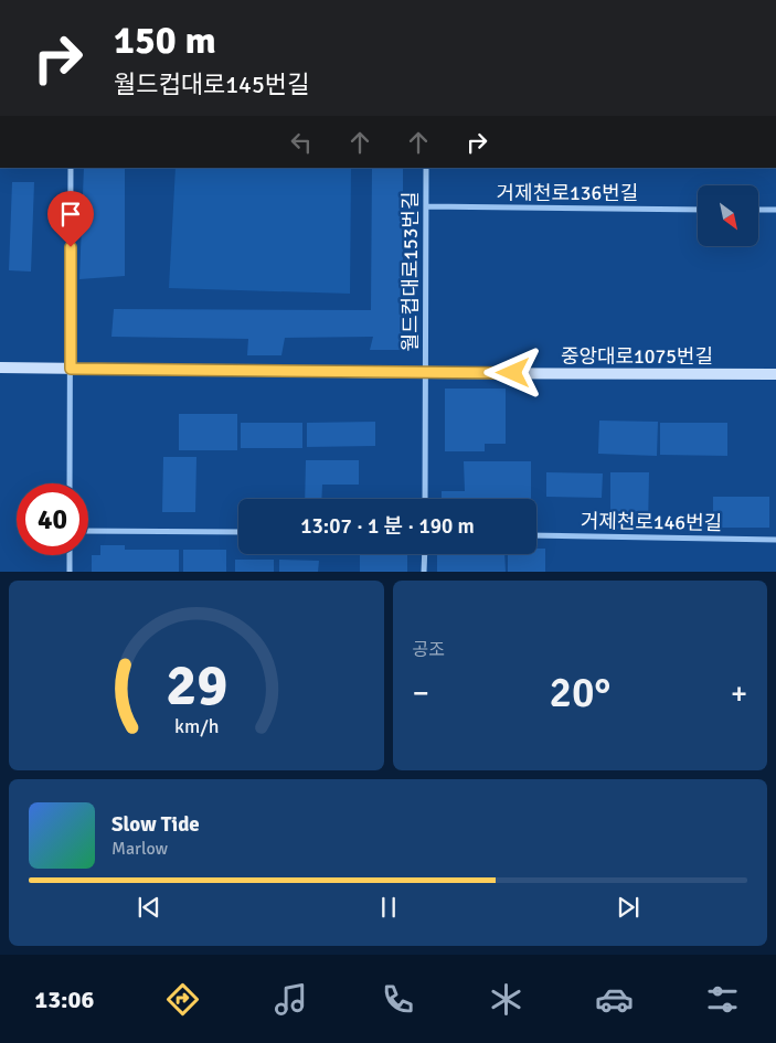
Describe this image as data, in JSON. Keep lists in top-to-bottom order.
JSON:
{
  "streets": {
    "street": [
      "거제천로136번길",
      "월드컵대로153번길",
      "중앙대로1075번길",
      "거제천로146번길"
    ]
  },
  "crossings": [
    ["거제천로136번길", "월드컵대로153번길"],
    ["월드컵대로153번길", "중앙대로1075번길"]
  ],
  "north": "bottom right",
  "page": {
    "turn": ["150 m", "월드컵대로145번길"],
    "limit": "40",
    "trip": "13:07 · 1 분 · 190 m",
    "tile": "공조",
    "heat": ["−", "20°", "+"],
    "song": ["Slow Tide", "Marlow"],
    "tabs": "13:06",
    "gauge": ["29", "km/h"]
  }
}
